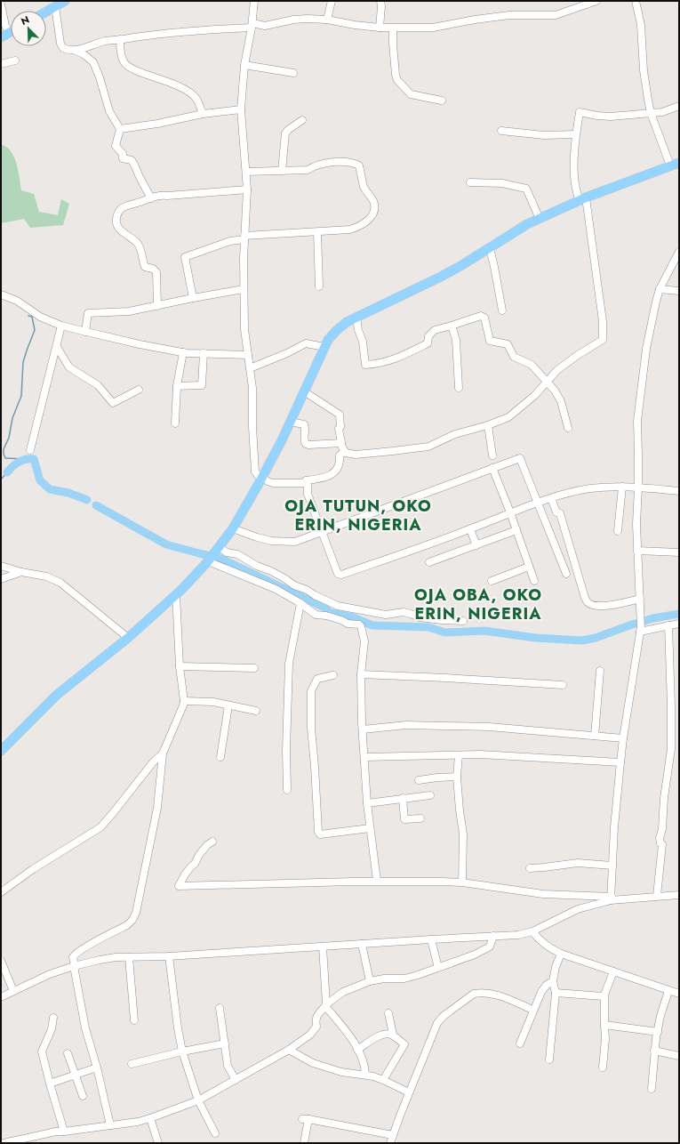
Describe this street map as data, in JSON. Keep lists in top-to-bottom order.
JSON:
{
  "districts": ["OJA TUTUN, OKO ERIN, NIGERIA", "OJA OBA, OKO ERIN, NIGERIA"],
  "north": "top left"
}
